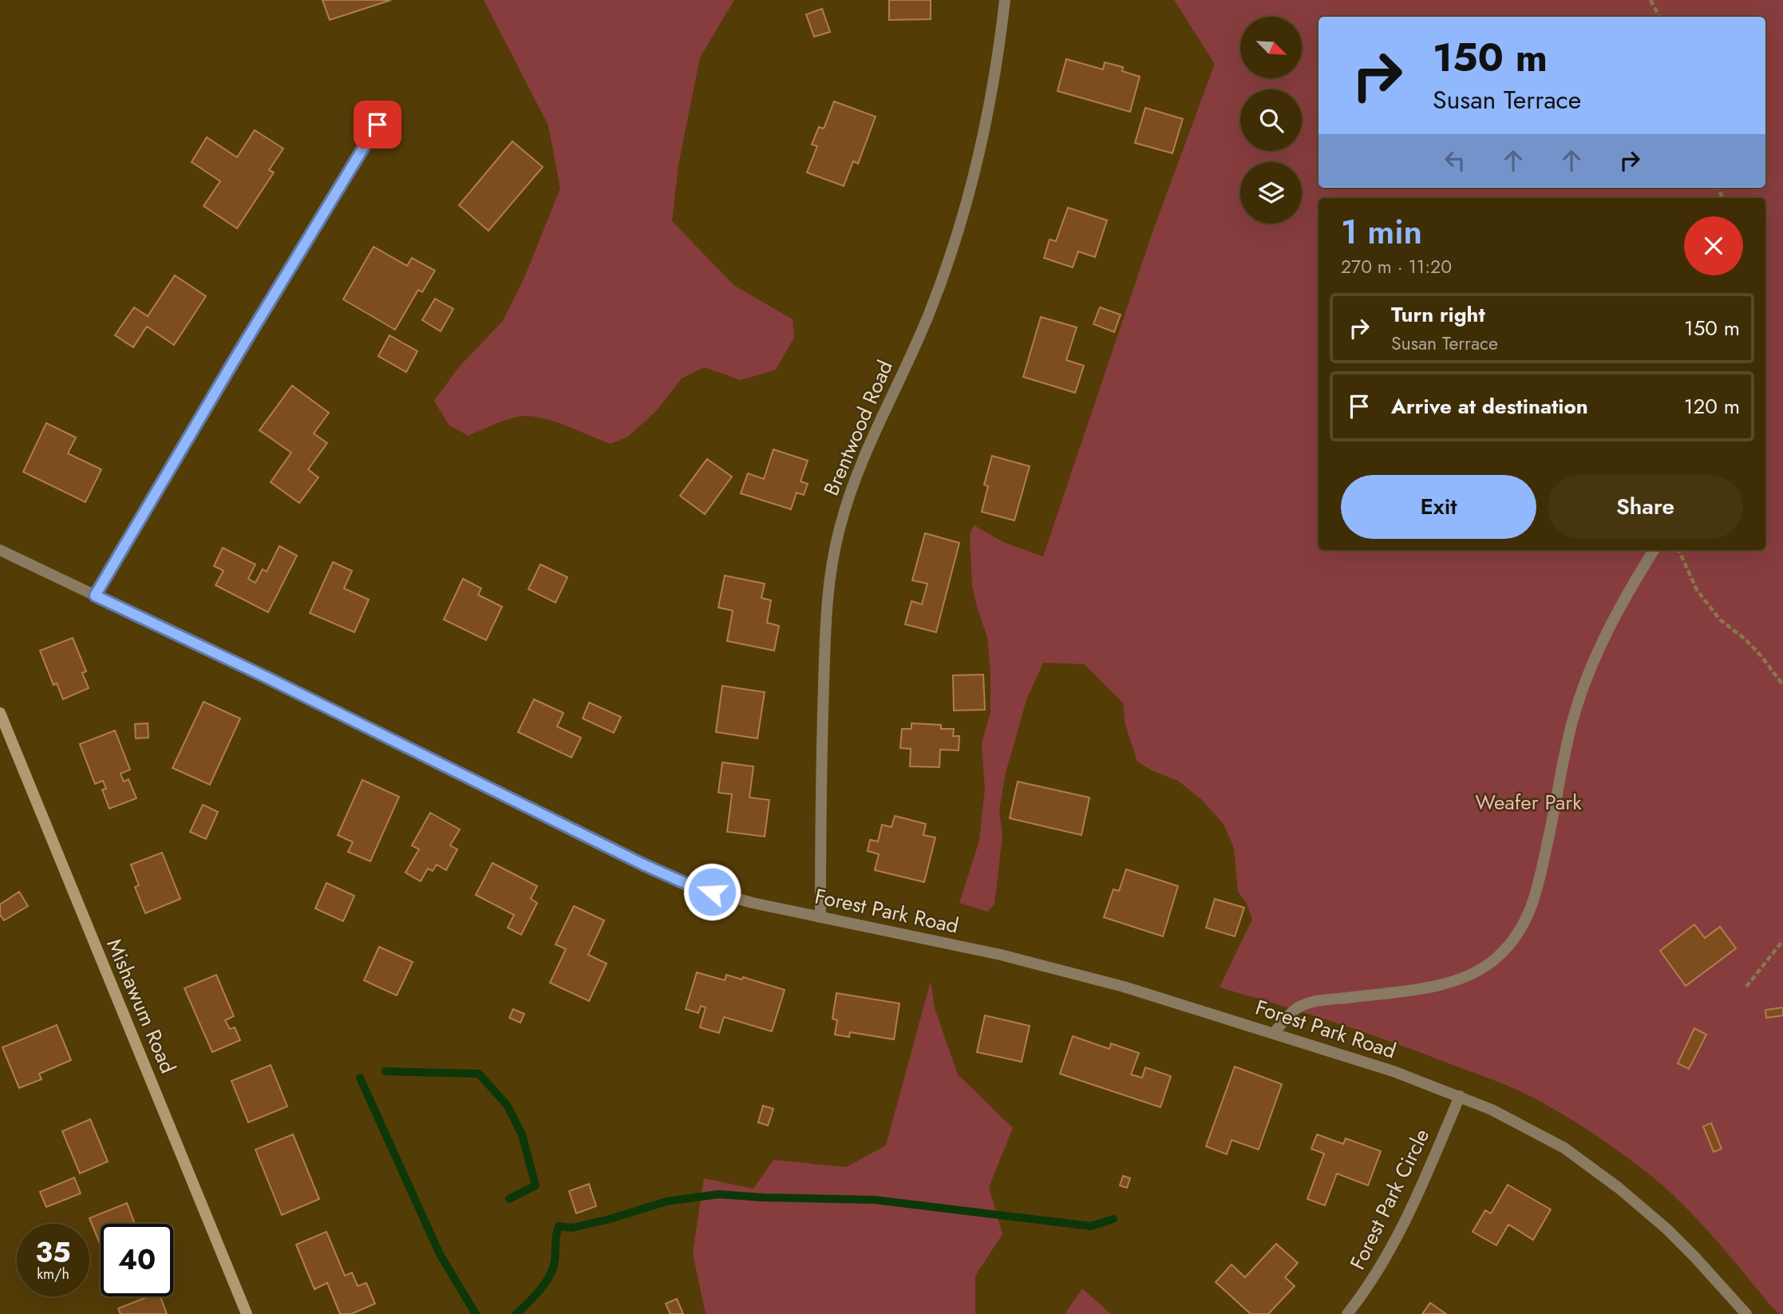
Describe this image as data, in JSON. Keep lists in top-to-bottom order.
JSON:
{
  "streets": {
    "main road": ["Mishawum Road"],
    "street": ["Brentwood Road", "Forest Park Road", "Forest Park Circle"]
  },
  "crossings": [
    ["Brentwood Road", "Forest Park Road"],
    ["Forest Park Road", "Forest Park Circle"]
  ],
  "parks": ["Weafer Park"],
  "north": "bottom right",
  "page": {
    "turn": ["150 m", "Susan Terrace"],
    "heading": ["1 min", "270 m · 11:20"],
    "list": [
      {
        "name": "Turn right",
        "note": "Susan Terrace",
        "value": "150 m"
      },
      {
        "name": "Arrive at destination",
        "value": "120 m"
      }
    ],
    "buttons": ["Exit", "Share"],
    "speed": "35 km/h",
    "limit": "40"
  }
}
